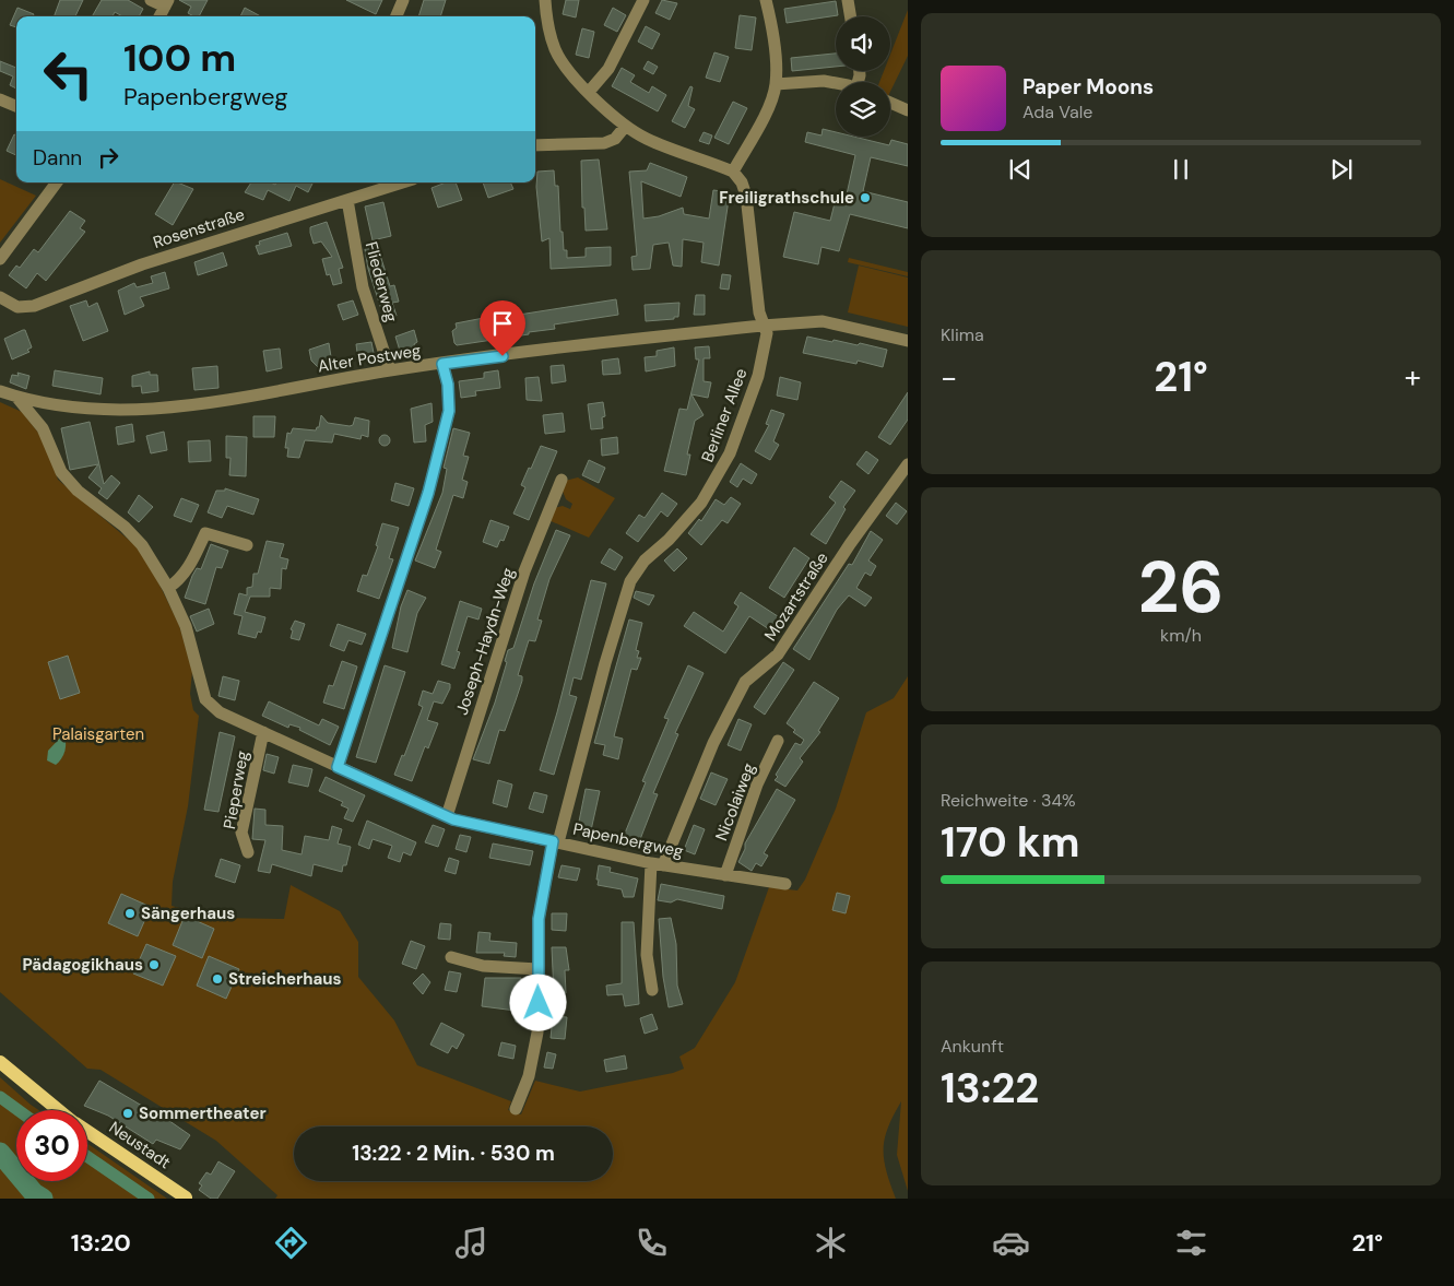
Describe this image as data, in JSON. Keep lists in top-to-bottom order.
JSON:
{
  "streets": {
    "main road": ["Neustadt"],
    "street": [
      "Rosenstraße",
      "Fliederweg",
      "Alter Postweg",
      "Berliner Allee",
      "Mozartstraße",
      "Joseph-Haydn-Weg",
      "Pieperweg",
      "Nicolaiweg",
      "Papenbergweg"
    ]
  },
  "crossings": [
    ["Rosenstraße", "Fliederweg"],
    ["Fliederweg", "Alter Postweg"],
    ["Alter Postweg", "Berliner Allee"],
    ["Alter Postweg", "Papenbergweg"],
    ["Berliner Allee", "Papenbergweg"],
    ["Mozartstraße", "Papenbergweg"],
    ["Joseph-Haydn-Weg", "Papenbergweg"],
    ["Pieperweg", "Papenbergweg"],
    ["Nicolaiweg", "Papenbergweg"]
  ],
  "parks": ["Palaisgarten"],
  "places": [
    "Freiligrathschule",
    "Sängerhaus",
    "Pädagogikhaus",
    "Streicherhaus",
    "Sommertheater"
  ],
  "page": {
    "turn": ["100 m", "Papenbergweg"],
    "song": ["Paper Moons", "Ada Vale"],
    "then": "Dann",
    "tile": [
      "Klima",
      ["26", "km/h"],
      ["Reichweite · 34%", "170 km"],
      ["Ankunft", "13:22"]
    ],
    "heat": ["−", "21°", "+"],
    "limit": "30",
    "trip": "13:22 · 2 Min. · 530 m",
    "tabs": ["13:20", "21°"]
  }
}
